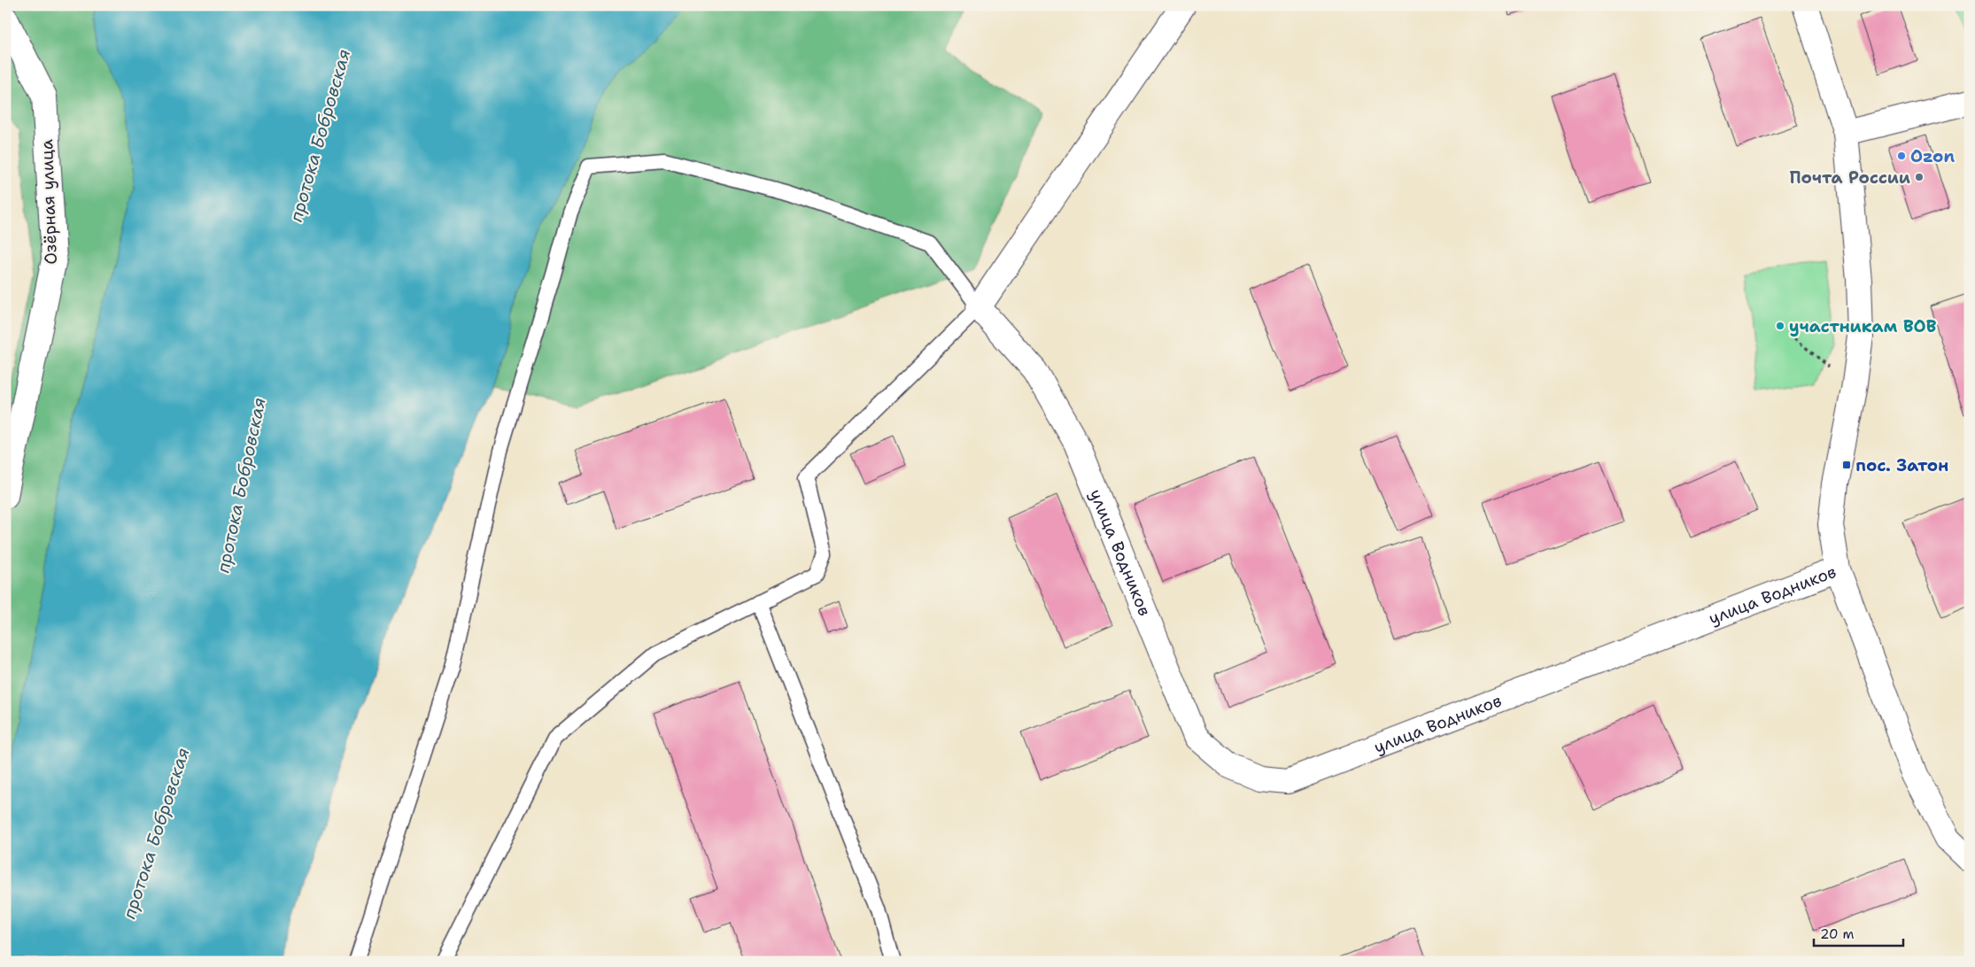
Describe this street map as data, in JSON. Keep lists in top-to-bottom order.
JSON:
{
  "streets": {
    "street": ["Озёрная улица", "улица Водников"]
  },
  "water": ["протока Бобровская"],
  "places": {
    "other": ["Ozon", "Почта России", "участникам ВОВ"],
    "transit": ["пос. Затон"]
  },
  "scale_bar": "20 m"
}
